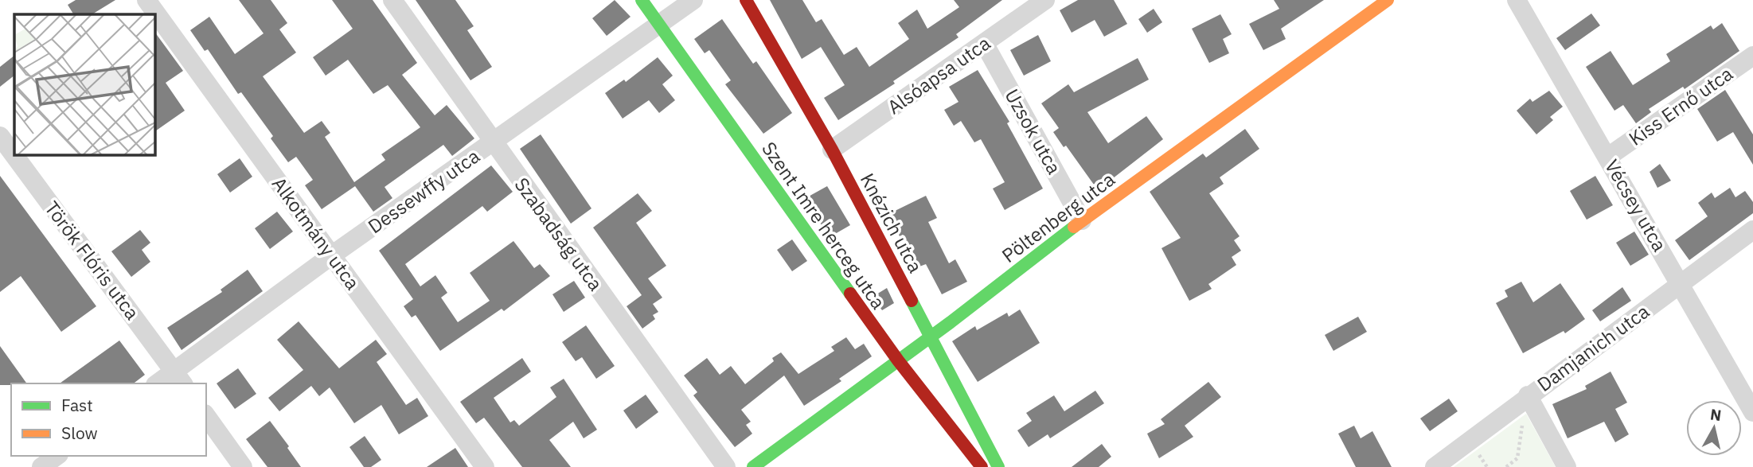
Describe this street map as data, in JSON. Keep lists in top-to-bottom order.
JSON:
{
  "streets": {
    "street": [
      "Alsóapsa utca",
      "Kiss Ernő utca",
      "Uzsok utca",
      "Dessewffy utca",
      "Vécsey utca",
      "Pöltenberg utca",
      "Knézich utca",
      "Szent Imre herceg utca",
      "Alkotmány utca",
      "Szabadság utca",
      "Török Flóris utca",
      "Damjanich utca"
    ]
  },
  "crossings": [
    ["Alsóapsa utca", "Uzsok utca"],
    ["Alsóapsa utca", "Knézich utca"],
    ["Kiss Ernő utca", "Vécsey utca"],
    ["Uzsok utca", "Pöltenberg utca"],
    ["Dessewffy utca", "Szent Imre herceg utca"],
    ["Dessewffy utca", "Alkotmány utca"],
    ["Dessewffy utca", "Szabadság utca"],
    ["Dessewffy utca", "Török Flóris utca"],
    ["Vécsey utca", "Damjanich utca"],
    ["Pöltenberg utca", "Knézich utca"],
    ["Pöltenberg utca", "Szent Imre herceg utca"]
  ],
  "legend": ["Fast", "Slow"],
  "north": "top"
}
